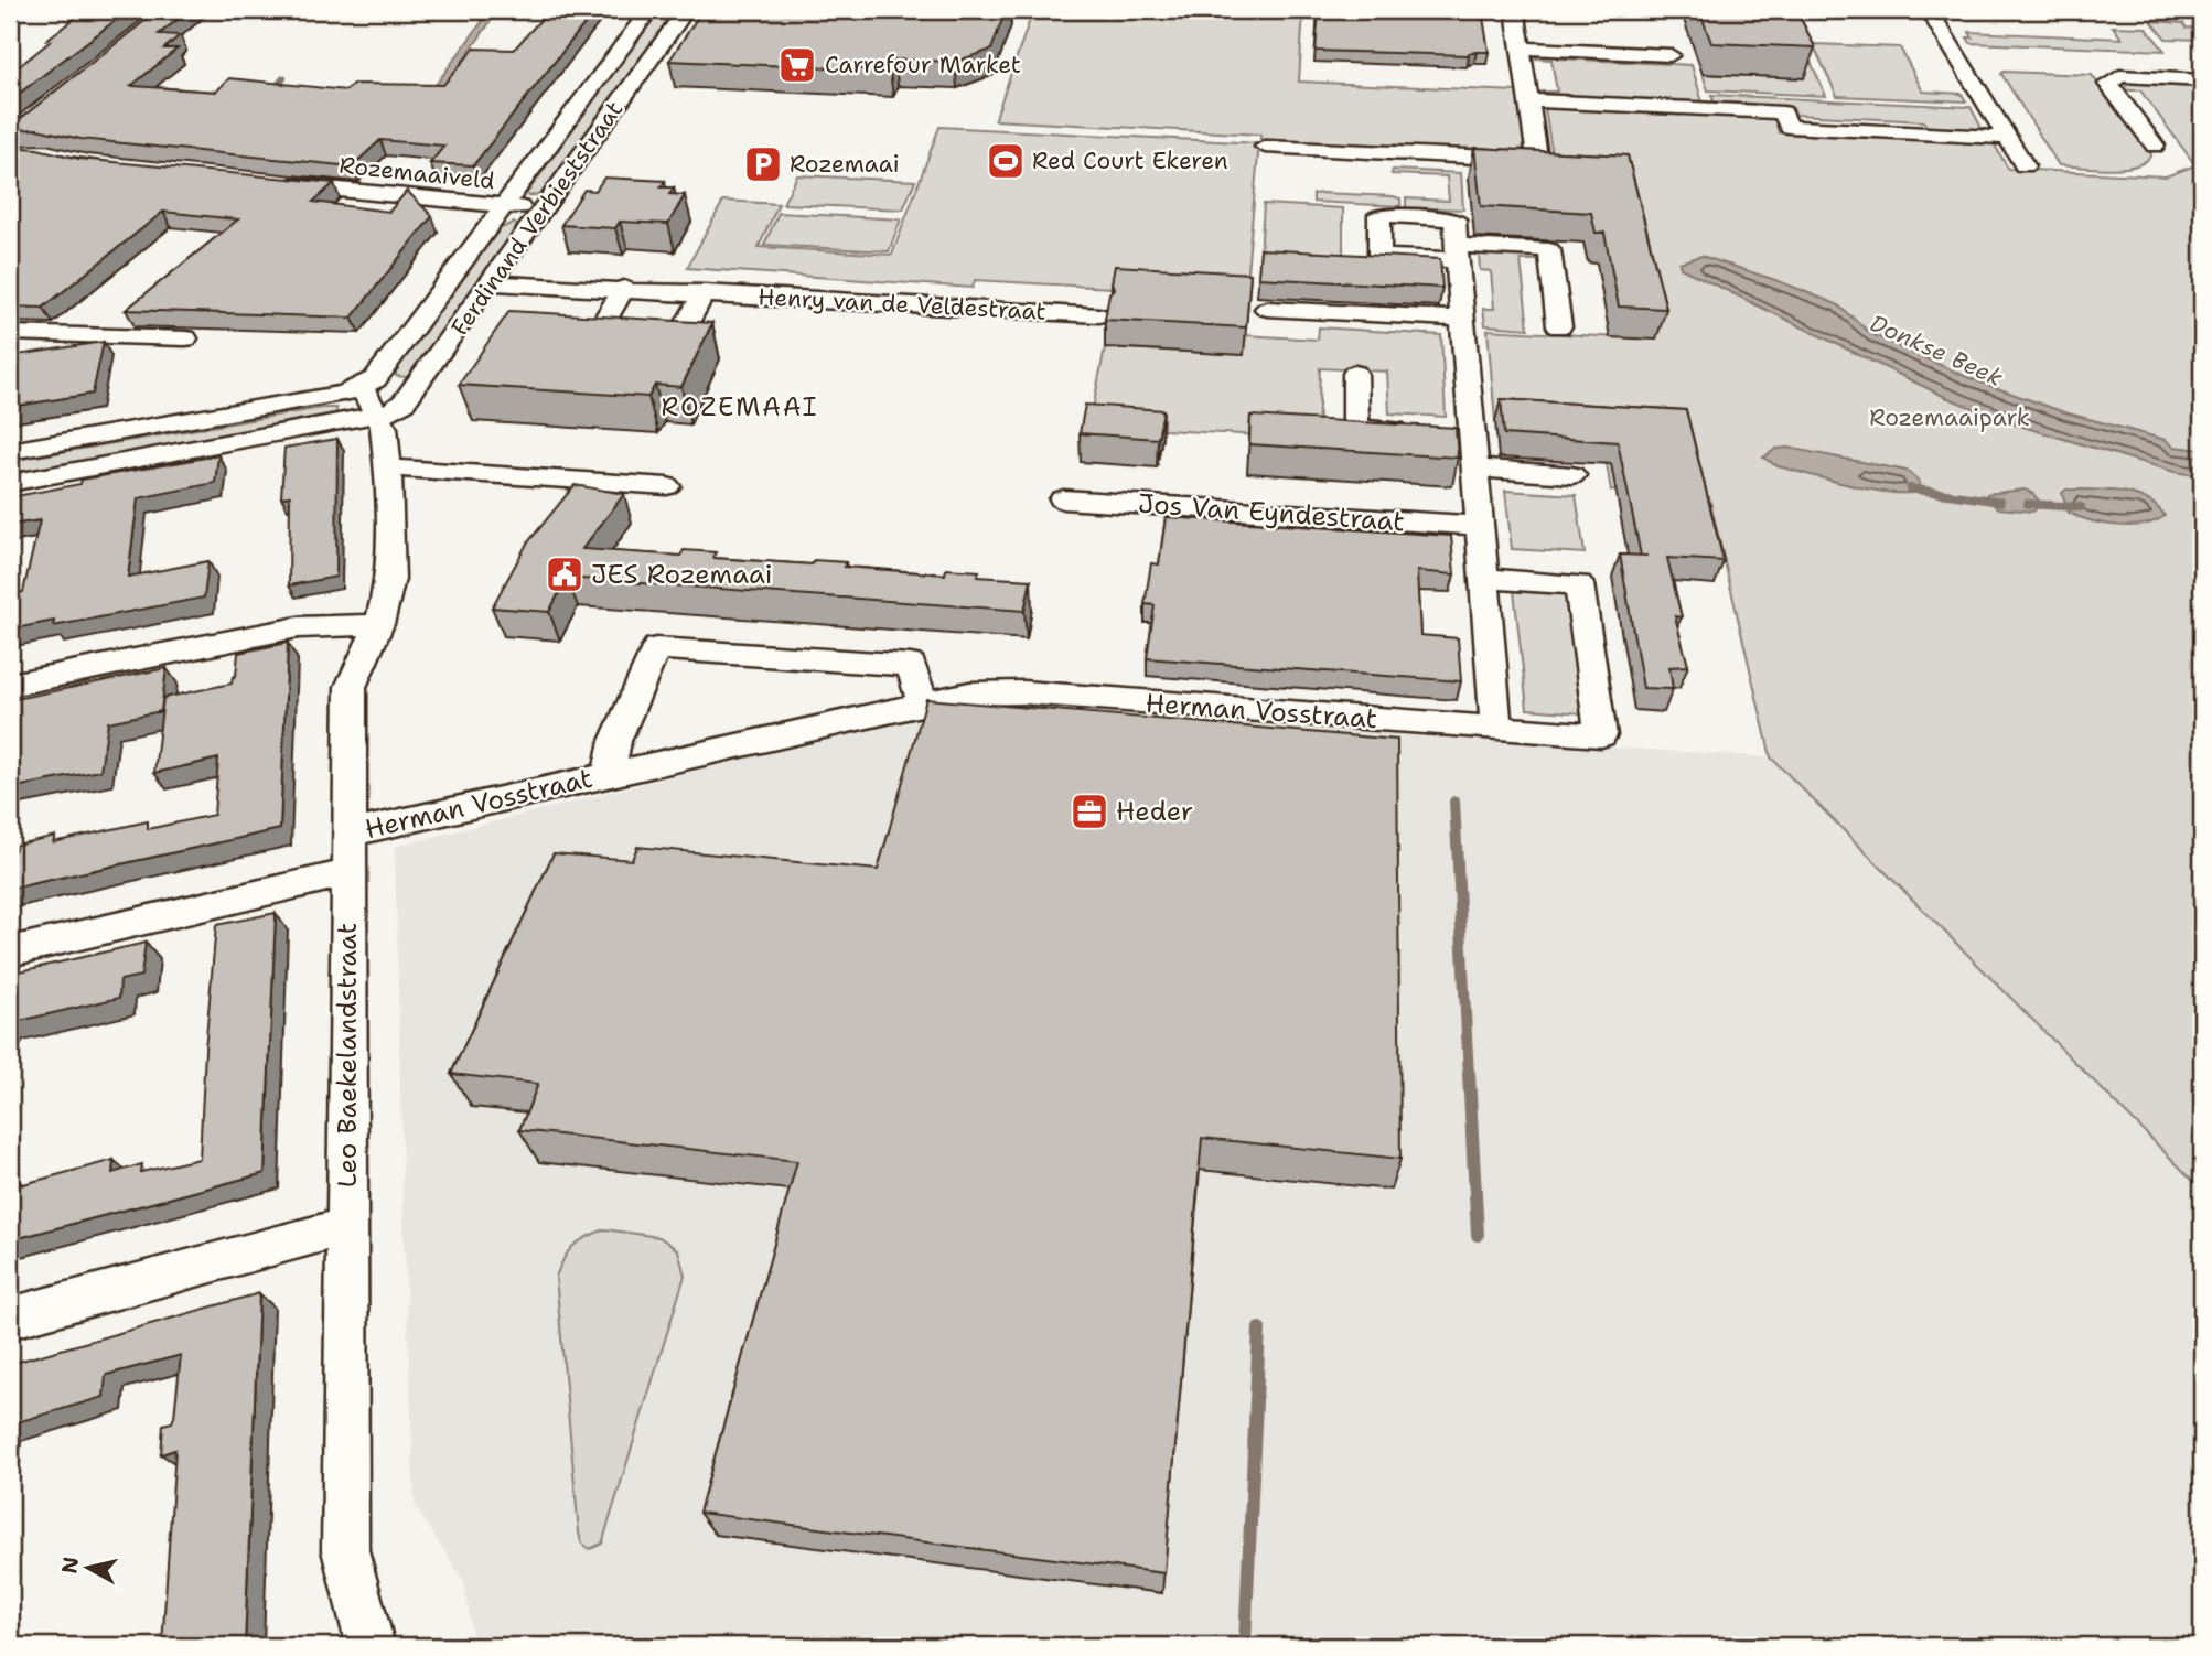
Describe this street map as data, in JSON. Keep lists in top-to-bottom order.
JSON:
{
  "streets": {
    "street": [
      "Rozemaaiveld",
      "Ferdinand Verbieststraat",
      "Henry van de Veldestraat",
      "Jos Van Eyndestraat",
      "Herman Vosstraat",
      "Leo Baekelandstraat"
    ]
  },
  "crossings": [
    ["Rozemaaiveld", "Ferdinand Verbieststraat"],
    ["Ferdinand Verbieststraat", "Henry van de Veldestraat"],
    ["Ferdinand Verbieststraat", "Leo Baekelandstraat"],
    ["Herman Vosstraat", "Leo Baekelandstraat"]
  ],
  "districts": ["ROZEMAAI"],
  "water": ["Donkse Beek"],
  "parks": ["Rozemaaipark"],
  "places": {
    "supermarket": ["Carrefour Market"],
    "sports": ["Red Court Ekeren"],
    "parking": ["Rozemaai"],
    "public building": ["JES Rozemaai"],
    "office": ["Heder"]
  },
  "north": "left"
}
